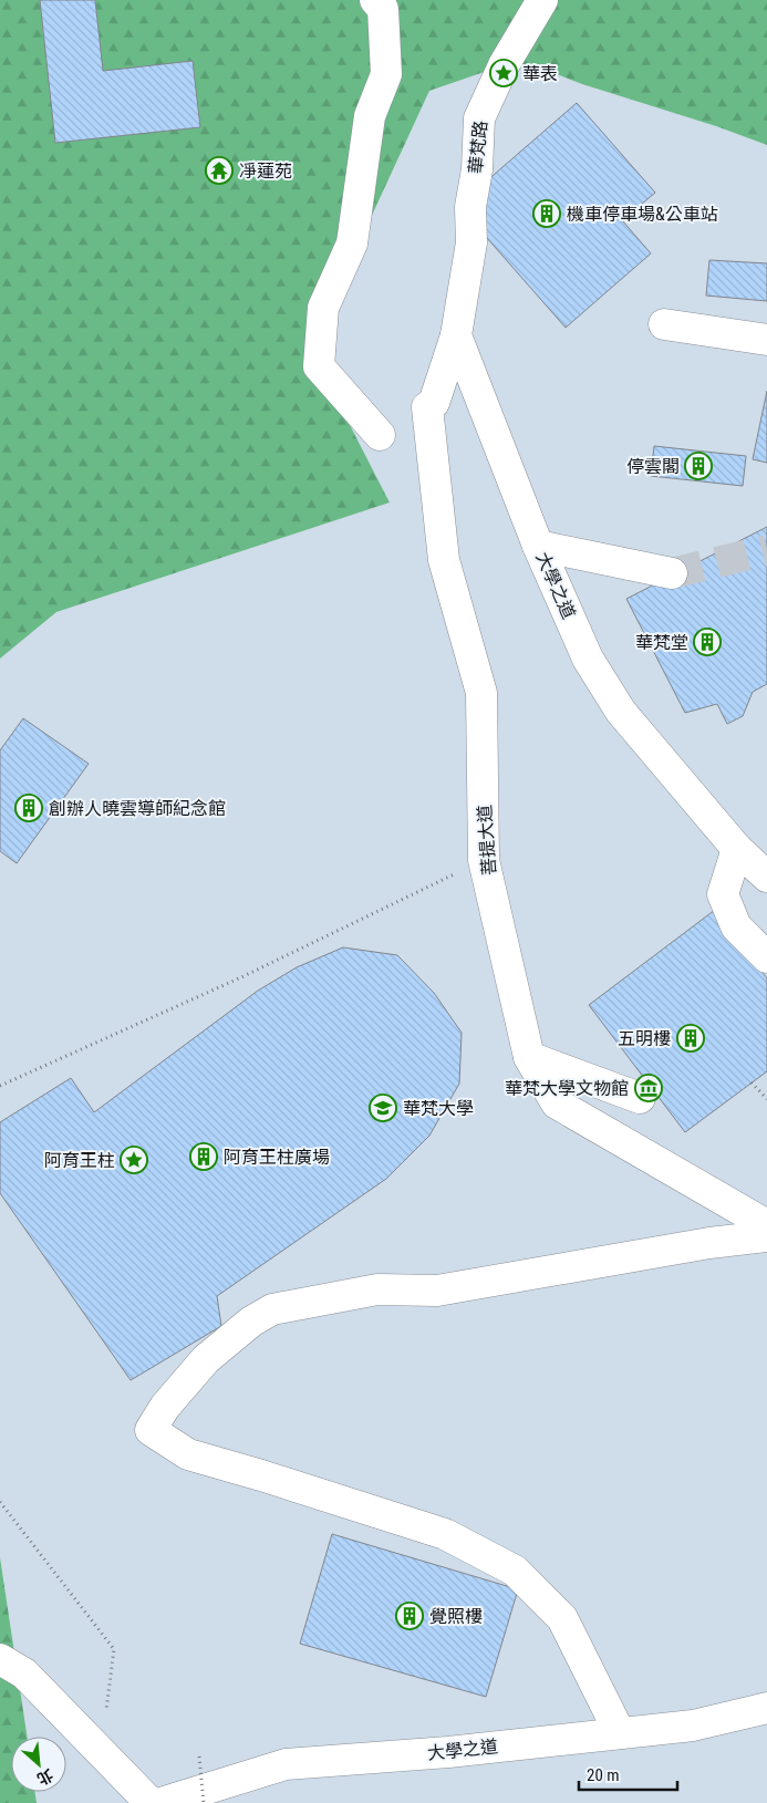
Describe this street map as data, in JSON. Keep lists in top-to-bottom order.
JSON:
{
  "streets": {
    "street": ["華梵路", "大學之道", "菩提大道"]
  },
  "crossings": [
    ["華梵路", "大學之道"],
    ["華梵路", "菩提大道"],
    ["大學之道", "菩提大道"]
  ],
  "places": {
    "place": ["華表", "阿育王柱"],
    "temple": ["凈蓮苑"],
    "building": [
      "機車停車場&公車站",
      "停雲閣",
      "華梵堂",
      "創辦人曉雲導師紀念館",
      "五明樓",
      "阿育王柱廣場",
      "覺照樓"
    ],
    "museum": ["華梵大學文物館"],
    "school or university": ["華梵大學"]
  },
  "scale_bar": "20 m",
  "north": "bottom right"
}
